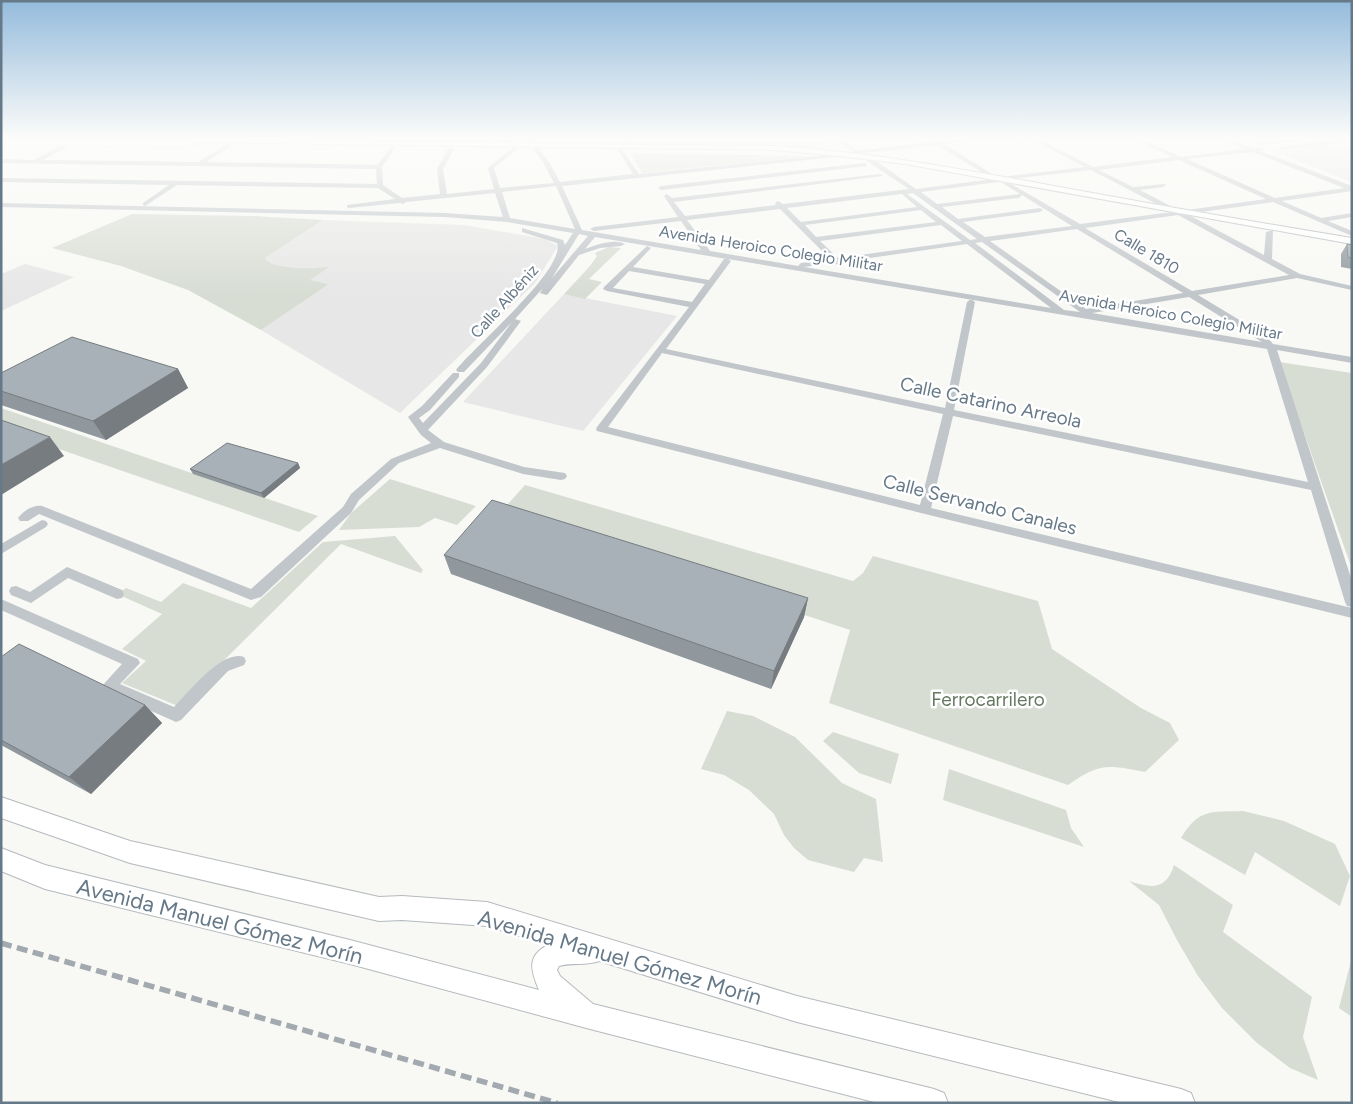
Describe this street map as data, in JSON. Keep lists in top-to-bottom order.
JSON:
{
  "streets": {
    "main road": ["Avenida Manuel Gómez Morín"],
    "street": [
      "Avenida Heroico Colegio Militar",
      "Calle 1810",
      "Calle Albéniz",
      "Calle Catarino Arreola",
      "Calle Servando Canales"
    ]
  },
  "crossings": [
    ["Avenida Heroico Colegio Militar", "Calle 1810"],
    ["Avenida Heroico Colegio Militar", "Calle Albéniz"],
    ["Calle Catarino Arreola", "Calle Servando Canales"]
  ],
  "parks": ["Ferrocarrilero"]
}
